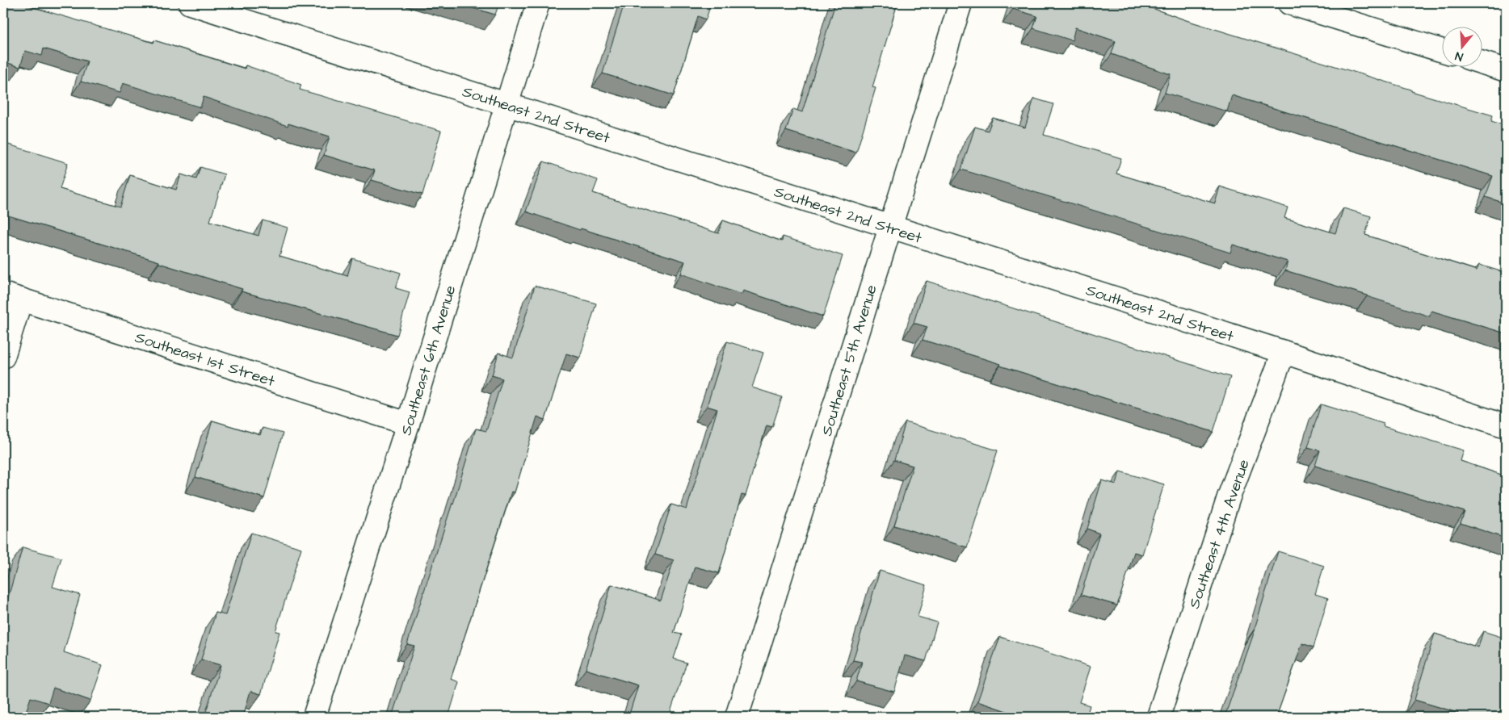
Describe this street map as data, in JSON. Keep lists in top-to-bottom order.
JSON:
{
  "streets": {
    "street": [
      "Southeast 2nd Street",
      "Southeast 1st Street",
      "Southeast 6th Avenue",
      "Southeast 5th Avenue",
      "Southeast 4th Avenue"
    ]
  },
  "crossings": [
    ["Southeast 2nd Street", "Southeast 6th Avenue"],
    ["Southeast 2nd Street", "Southeast 5th Avenue"],
    ["Southeast 2nd Street", "Southeast 4th Avenue"],
    ["Southeast 1st Street", "Southeast 6th Avenue"]
  ],
  "north": "bottom"
}
